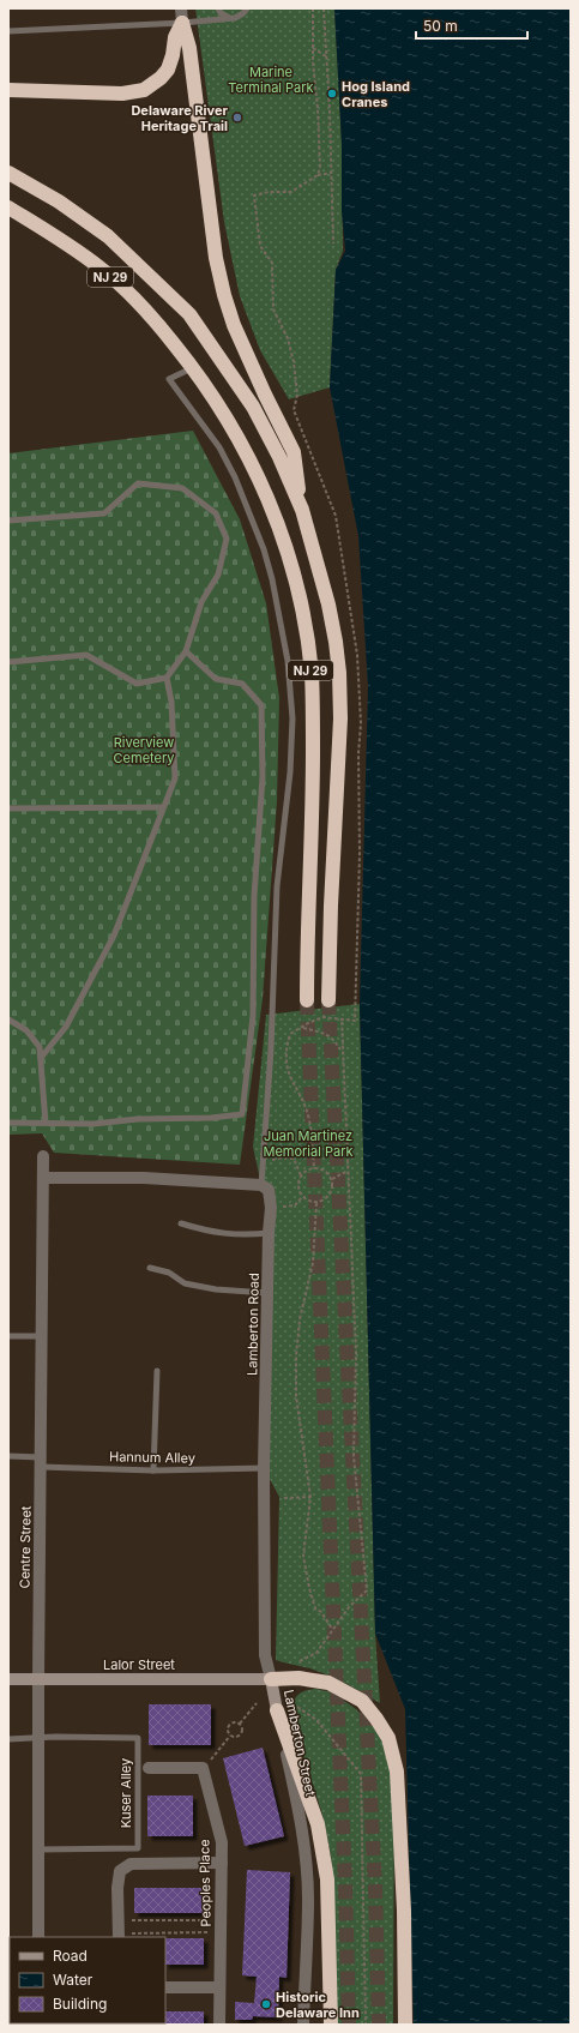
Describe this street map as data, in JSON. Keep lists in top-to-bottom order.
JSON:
{
  "streets": {
    "highway": ["NJ 29"],
    "main road": ["Lalor Street", "Lamberton Street"],
    "street": ["Lamberton Road", "Centre Street", "Peoples Place"],
    "lane": ["Hannum Alley", "Kuser Alley"]
  },
  "crossings": [
    ["Lamberton Road", "Hannum Alley"],
    ["Lamberton Road", "Lamberton Street"],
    ["Hannum Alley", "Centre Street"],
    ["Hannum Alley", "Lamberton Street"],
    ["Centre Street", "Lalor Street"],
    ["Centre Street", "Kuser Alley"],
    ["Lalor Street", "Lamberton Street"]
  ],
  "parks": ["Marine Terminal Park", "Riverview Cemetery", "Juan Martinez Memorial Park"],
  "places": ["Hog Island Cranes", "Delaware River Heritage Trail", "Historic Delaware Inn"],
  "legend": ["Road", "Water", "Building"],
  "scale_bar": "50 m"
}
